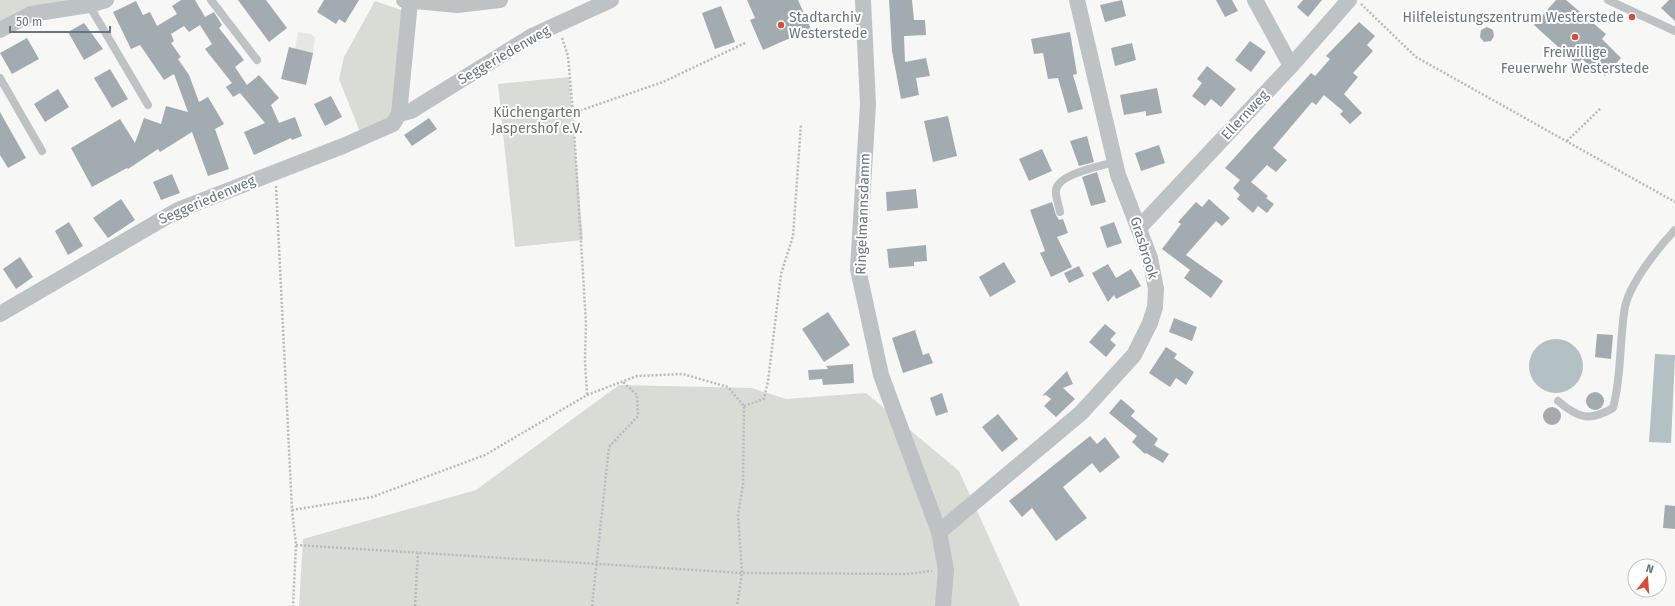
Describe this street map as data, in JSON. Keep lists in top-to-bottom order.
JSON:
{
  "streets": {
    "street": [
      "Seggeriedenweg",
      "Ellernweg",
      "Ringelmannsdamm",
      "Grasbrook"
    ]
  },
  "crossings": [
    ["Ellernweg", "Grasbrook"],
    ["Ringelmannsdamm", "Grasbrook"]
  ],
  "parks": ["Küchengarten Jaspershof e.V."],
  "places": ["Hilfeleistungszentrum Westerstede", "Stadtarchiv Westerstede", "Freiwillige Feuerwehr Westerstede"],
  "scale_bar": "50 m",
  "north": "top"
}
